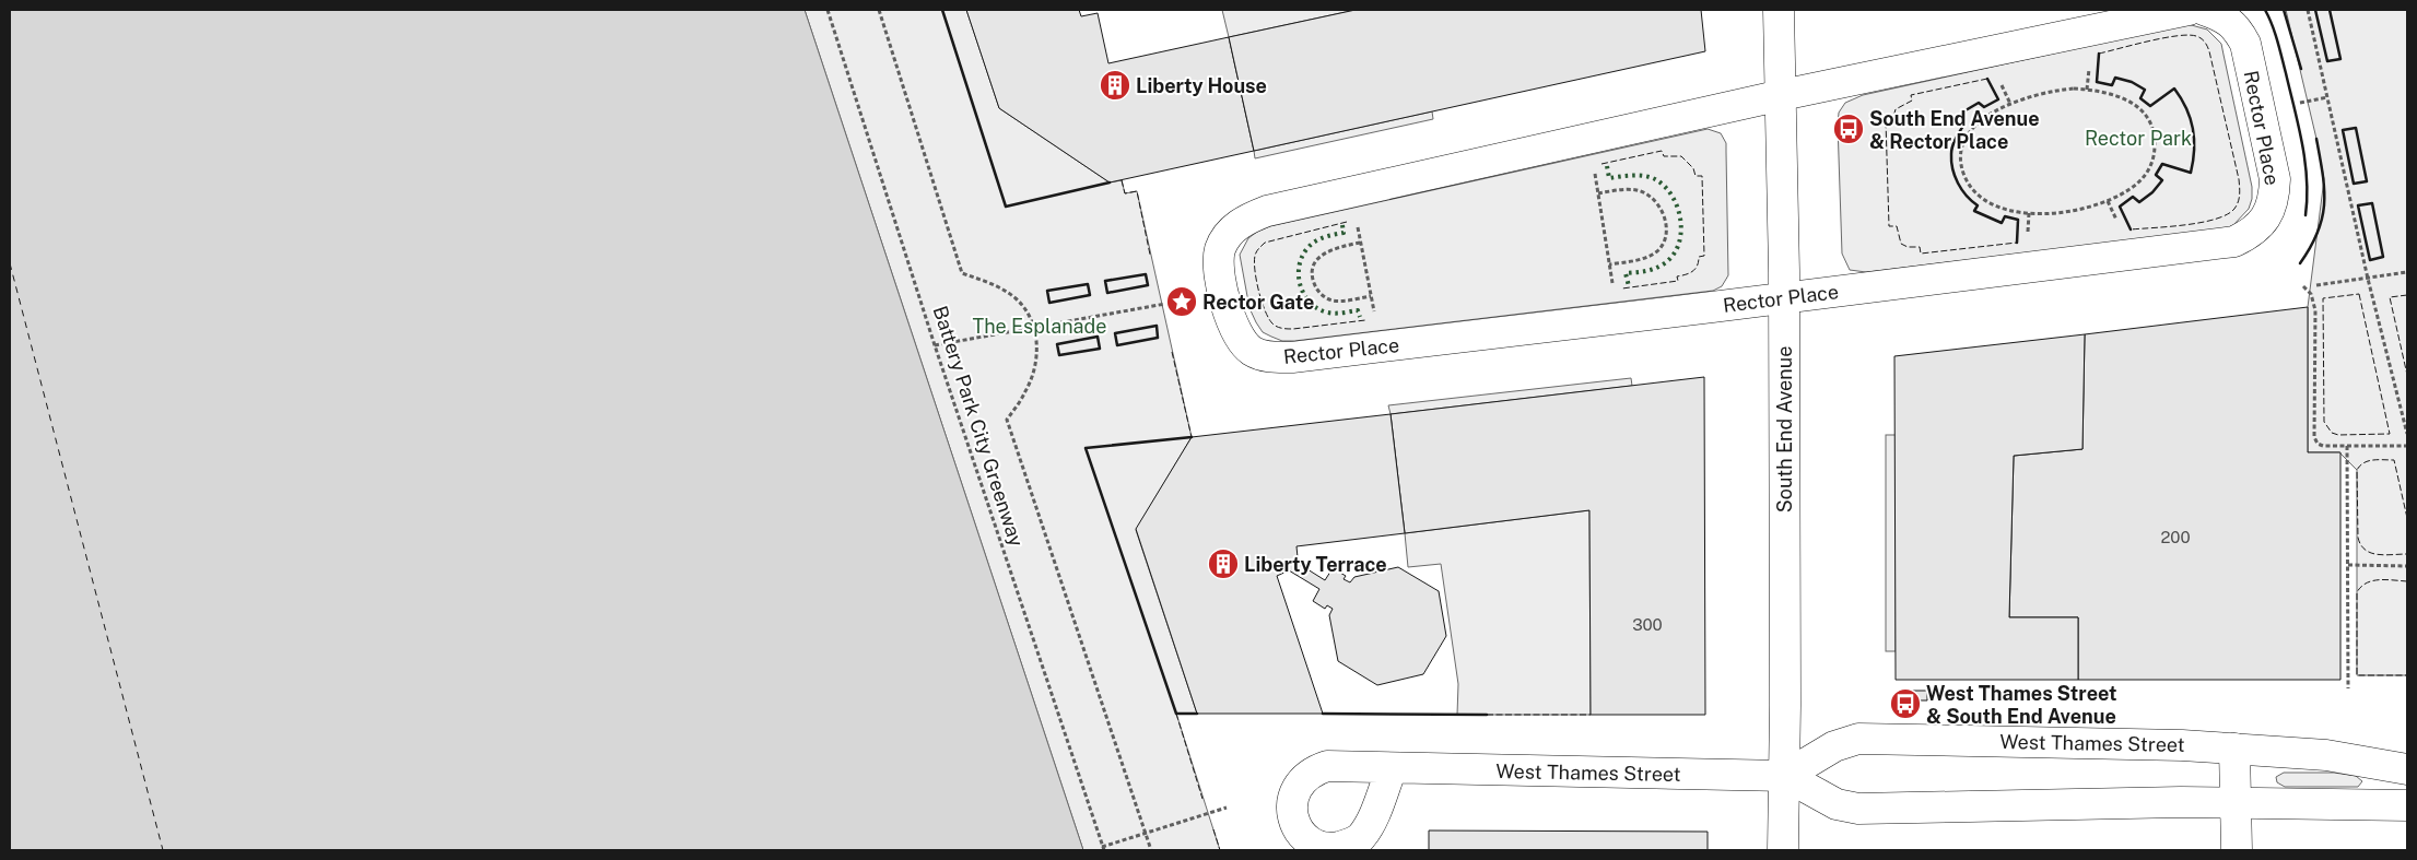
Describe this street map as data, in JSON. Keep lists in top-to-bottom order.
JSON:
{
  "streets": {
    "street": ["Rector Place", "South End Avenue", "West Thames Street"],
    "path": ["Battery Park City Greenway"]
  },
  "crossings": [
    ["Rector Place", "South End Avenue"],
    ["South End Avenue", "West Thames Street"]
  ],
  "parks": ["Rector Park", "The Esplanade"],
  "places": {
    "building": ["Liberty House", "Liberty Terrace"],
    "bus stop": ["South End Avenue & Rector Place", "West Thames Street & South End Avenue"],
    "place": ["Rector Gate"]
  },
  "house_numbers": ["200", "300"]
}
